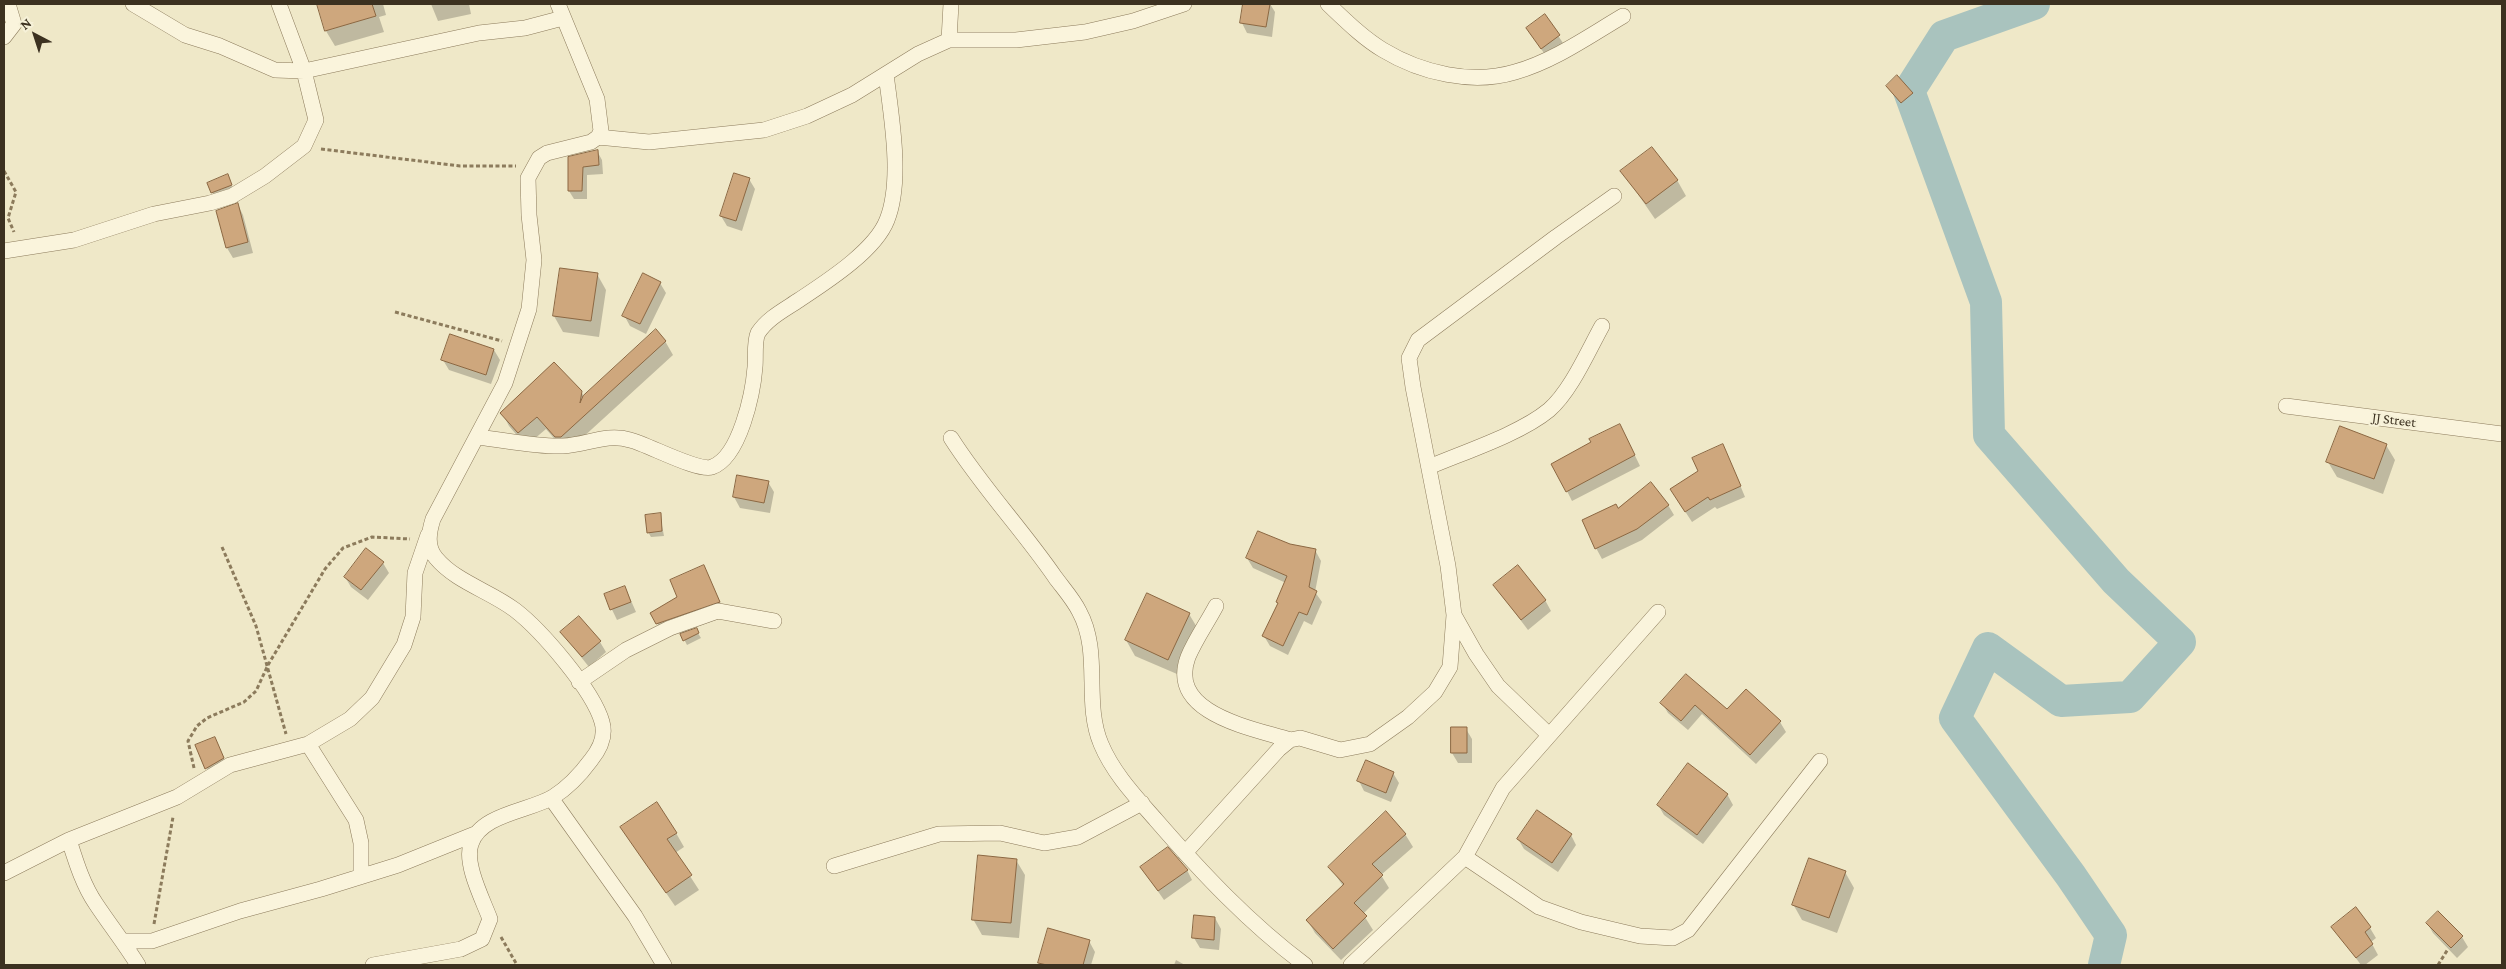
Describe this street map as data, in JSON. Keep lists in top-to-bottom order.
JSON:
{
  "streets": {
    "street": ["JJ Street"]
  },
  "north": "top left"
}
